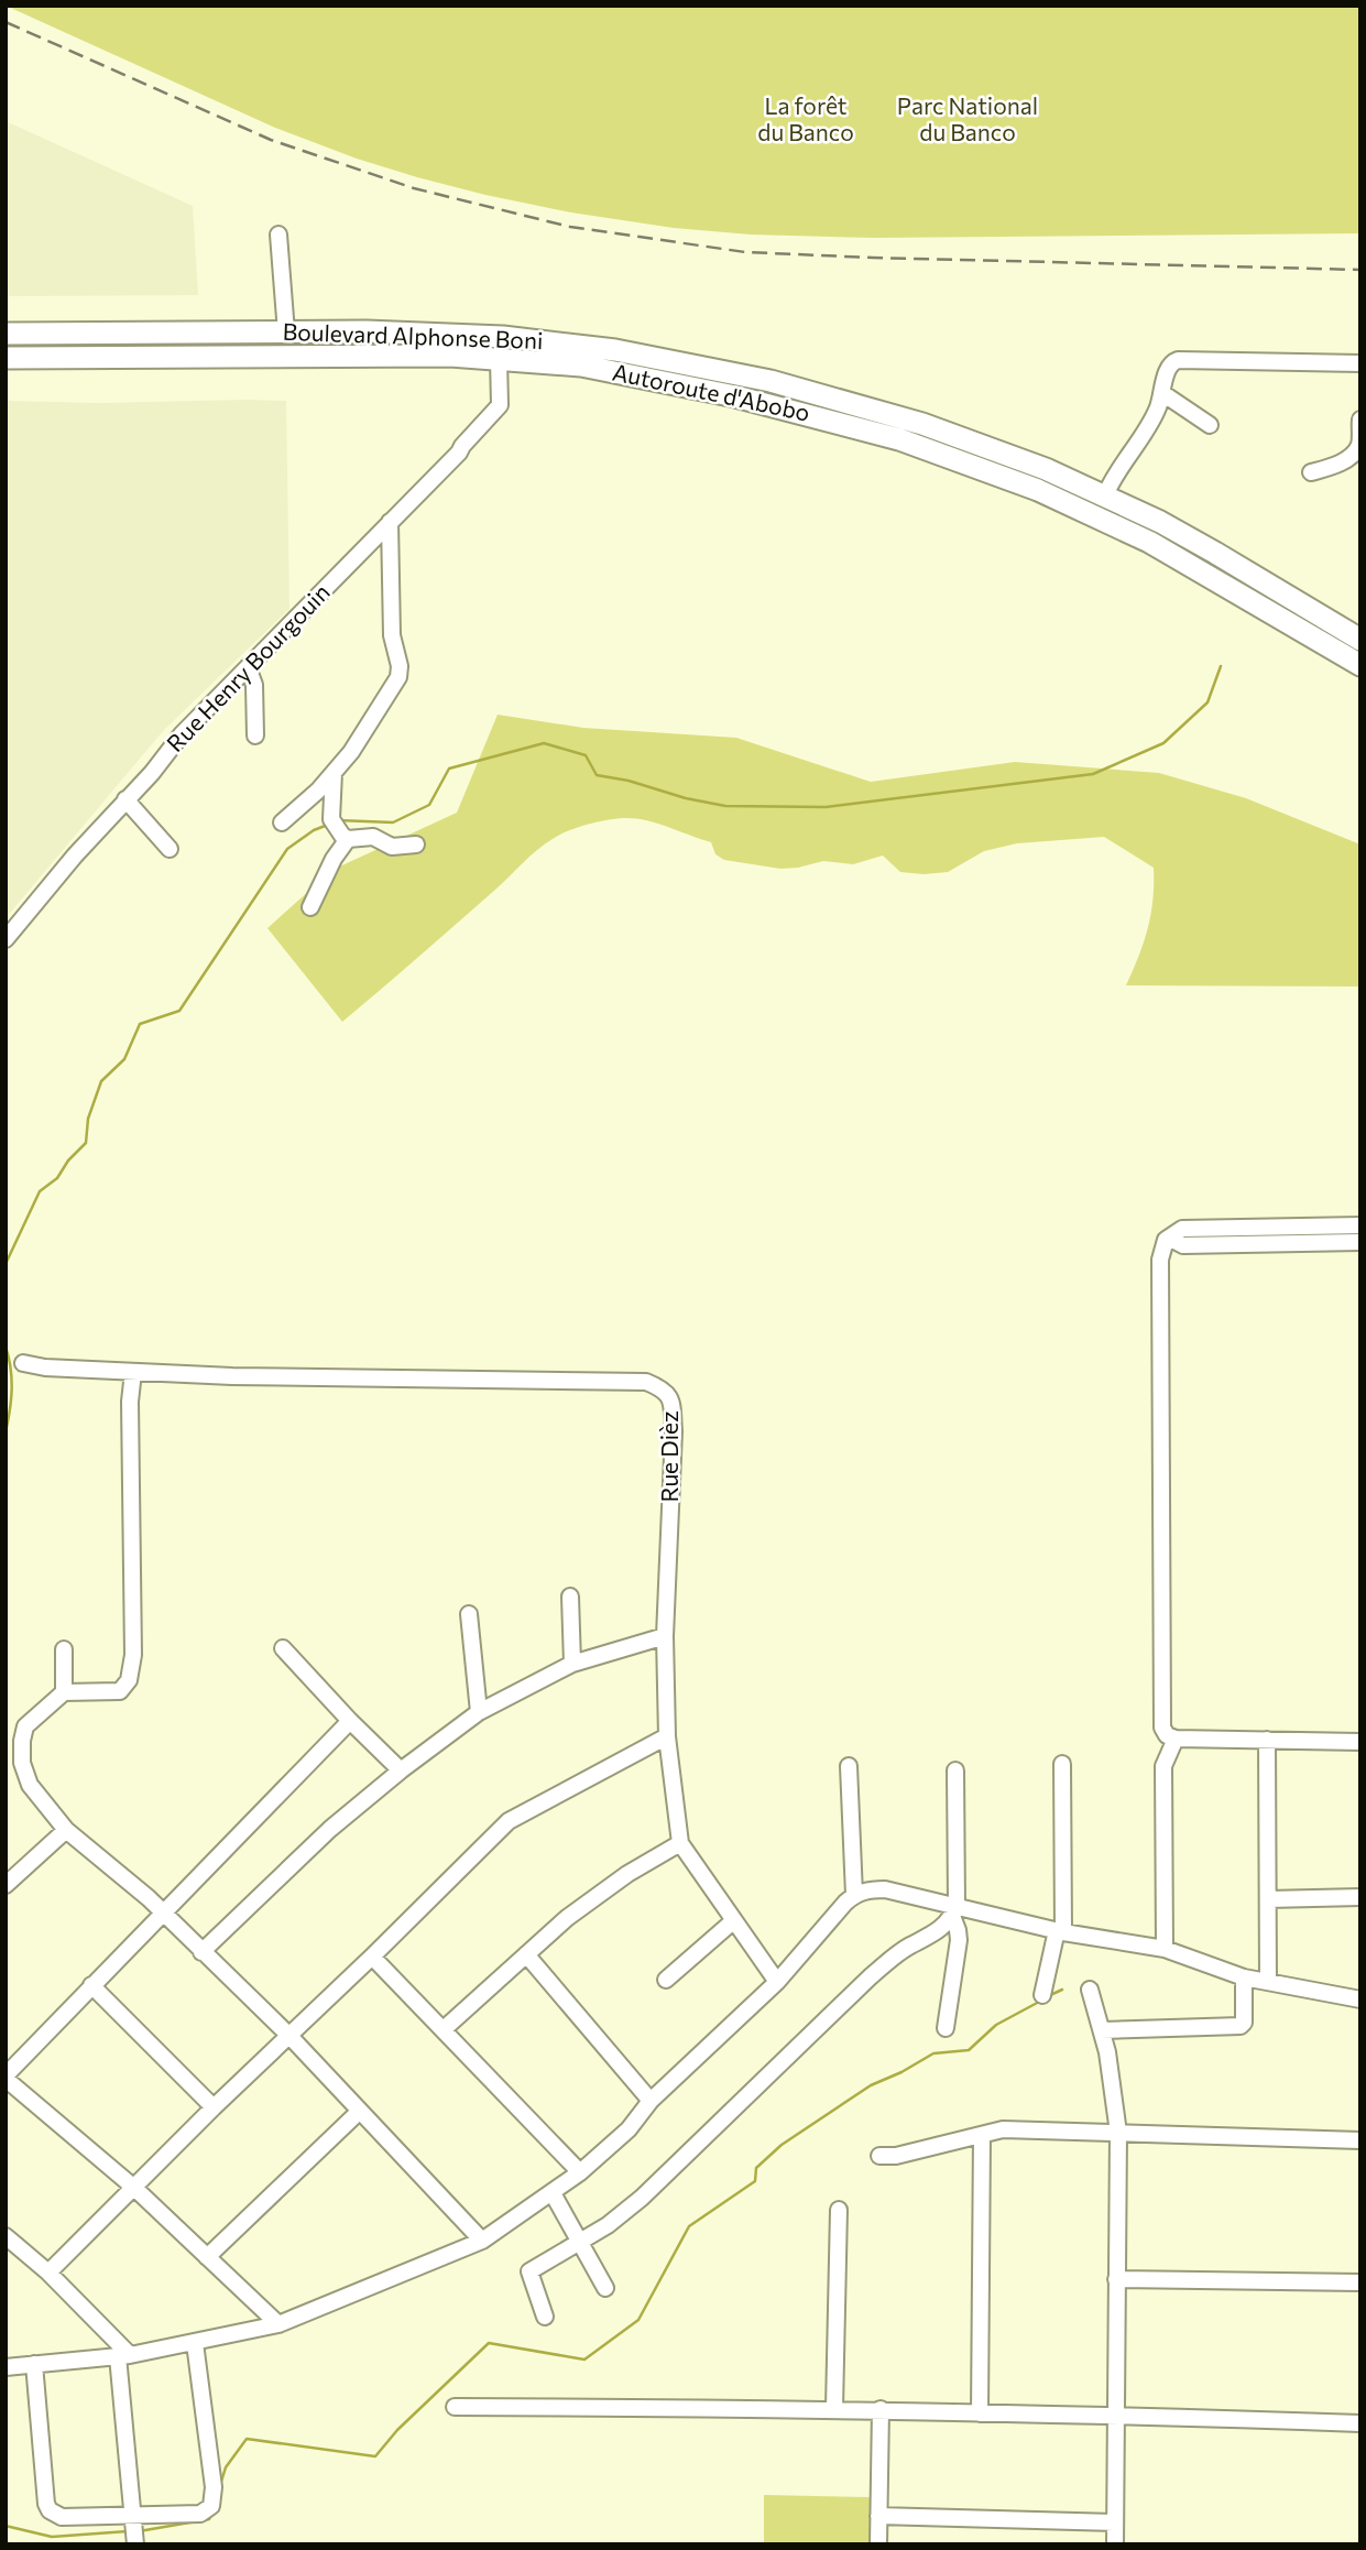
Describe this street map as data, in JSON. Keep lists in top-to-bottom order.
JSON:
{
  "streets": {
    "main road": ["Boulevard Alphonse Boni", "Autoroute d'Abobo"],
    "street": ["Rue Henry Bourgouin", "Rue Dièz"]
  },
  "crossings": [
    ["Autoroute d'Abobo", "Rue Henry Bourgouin"]
  ],
  "parks": ["La forêt du Banco", "Parc National du Banco"]
}
